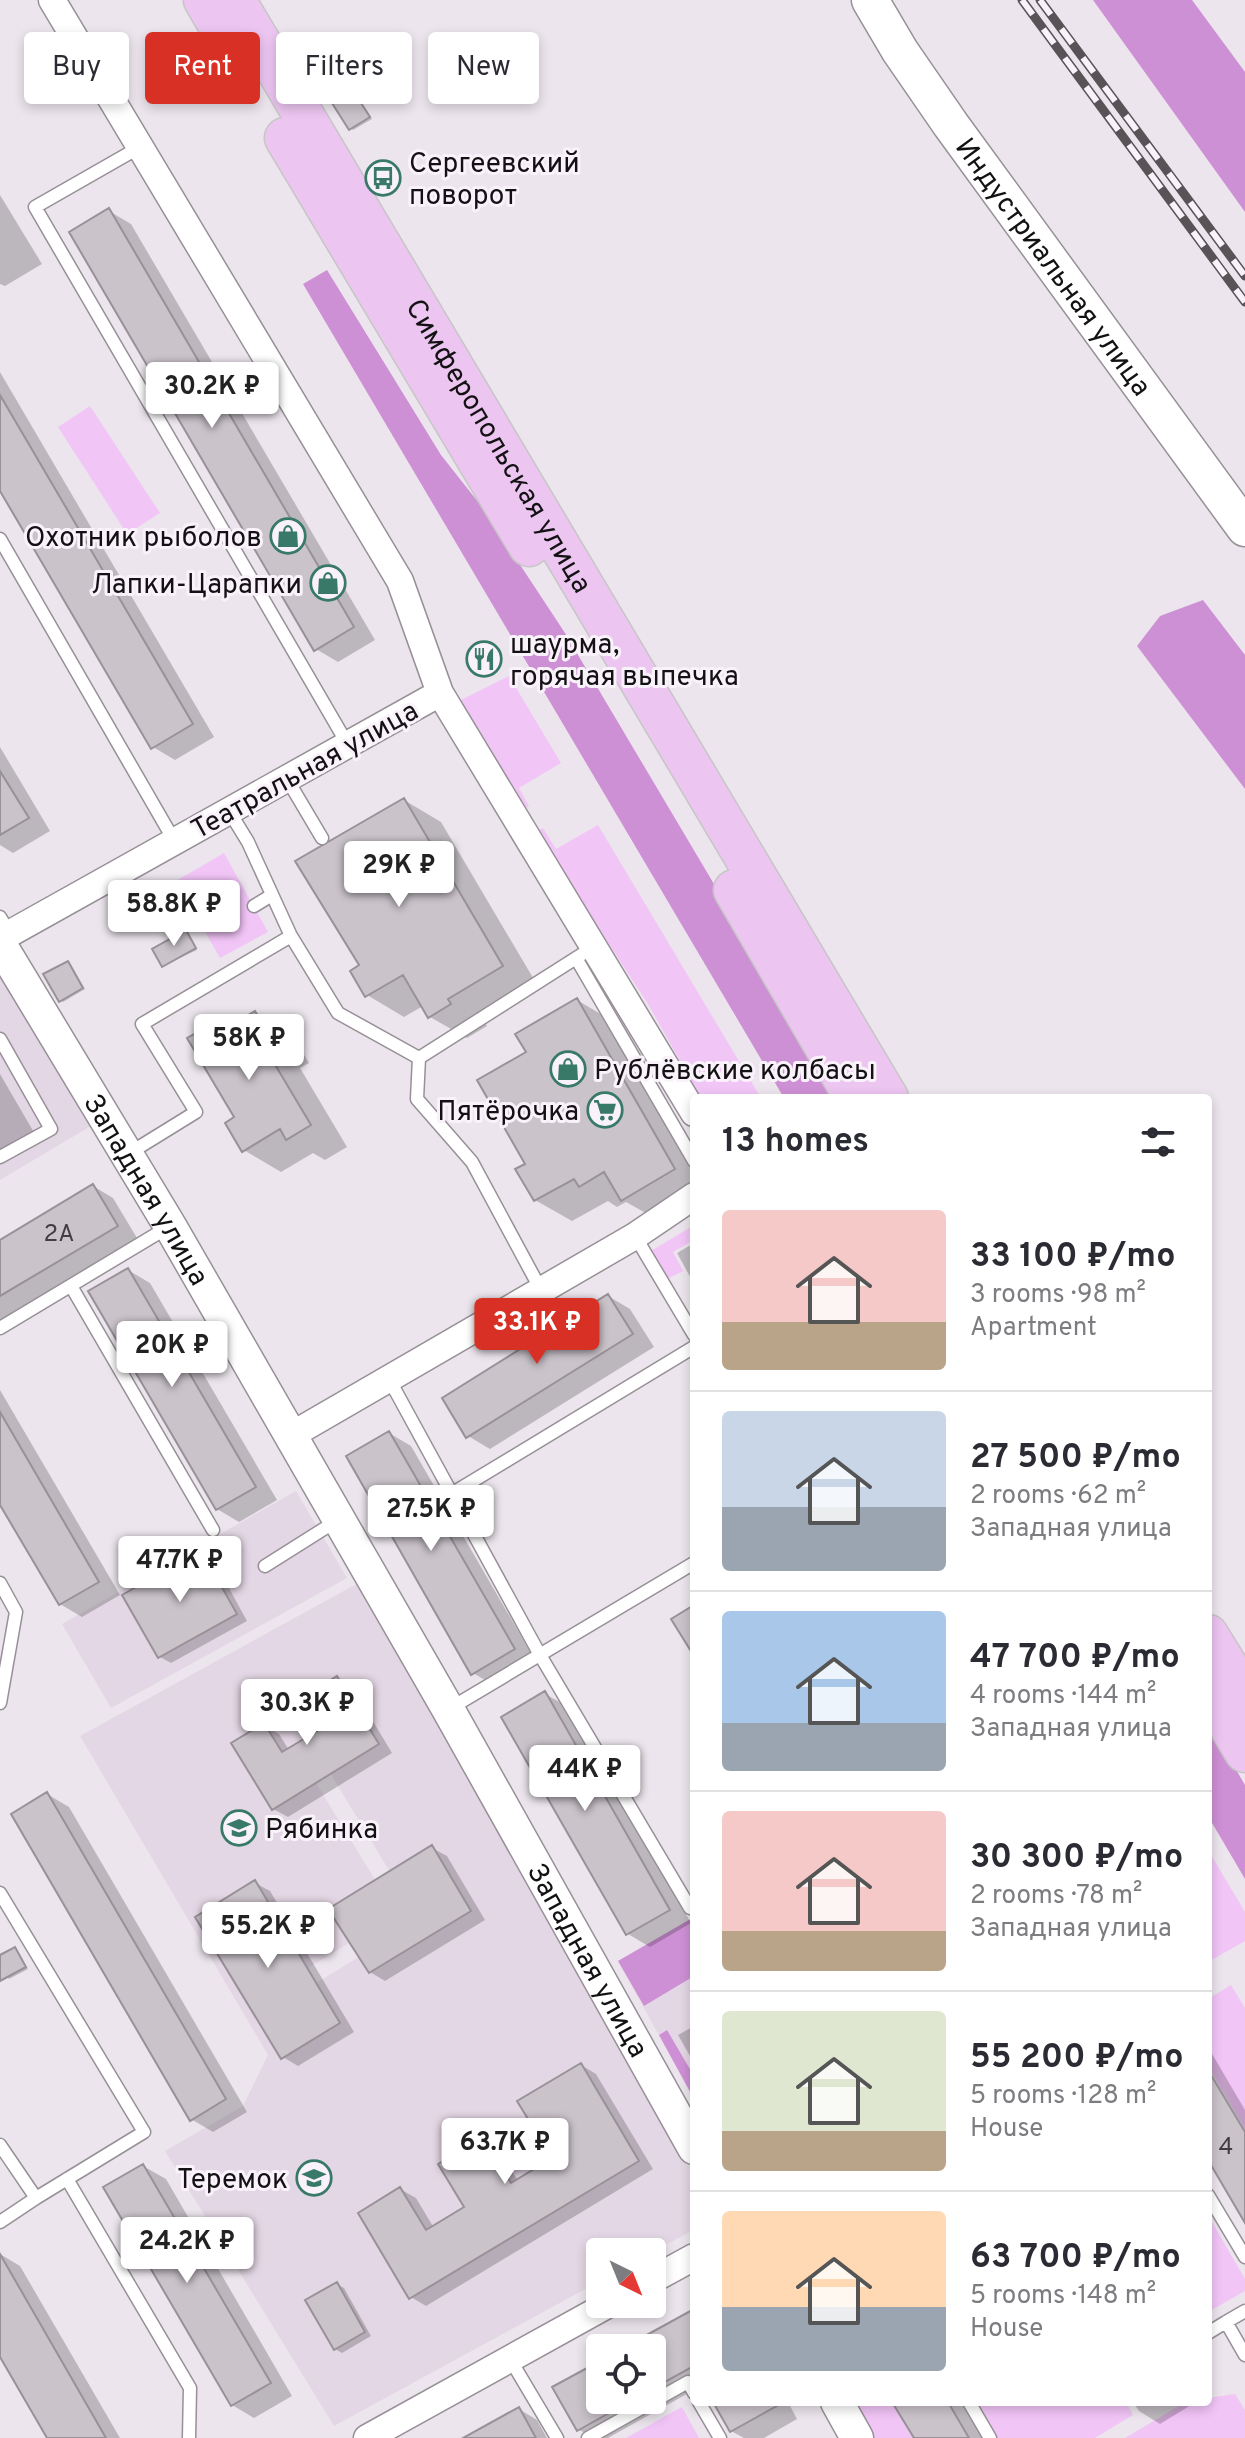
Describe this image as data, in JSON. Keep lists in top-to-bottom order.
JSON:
{
  "streets": {
    "main road": ["Индустриальная улица", "Симферопольская улица"],
    "street": ["Театральная улица", "Западная улица"]
  },
  "crossings": [
    ["Театральная улица", "Западная улица"]
  ],
  "places": {
    "bus stop": ["Сергеевский поворот"],
    "shop": ["Охотник рыболов", "Лапки-Царапки", "Рублёвские колбасы"],
    "restaurant": ["шаурма, горячая выпечка"],
    "supermarket": ["Пятёрочка"],
    "school or university": ["Рябинка", "Теремок"]
  },
  "house_numbers": ["2А", "4"],
  "north": "bottom right",
  "page": {
    "chip": [
      "Buy",
      "Rent",
      "Filters",
      "New"
    ],
    "price": [
      "30.2K ₽",
      "29K ₽",
      "58.8K ₽",
      "58K ₽",
      "33.1K ₽",
      "20K ₽",
      "27.5K ₽",
      "47.7K ₽",
      "30.3K ₽",
      "44K ₽",
      "55.2K ₽",
      "63.7K ₽",
      "24.2K ₽"
    ],
    "heading": "13 homes",
    "list": [
      {
        "name": "33 100 ₽/mo",
        "note": "3 rooms · 98 m² · Apartment"
      },
      {
        "name": "27 500 ₽/mo",
        "note": "2 rooms · 62 m² · Западная улица"
      },
      {
        "name": "47 700 ₽/mo",
        "note": "4 rooms · 144 m² · Западная улица"
      },
      {
        "name": "30 300 ₽/mo",
        "note": "2 rooms · 78 m² · Западная улица"
      },
      {
        "name": "55 200 ₽/mo",
        "note": "5 rooms · 128 m² · House"
      },
      {
        "name": "63 700 ₽/mo",
        "note": "5 rooms · 148 m² · House"
      }
    ]
  }
}
